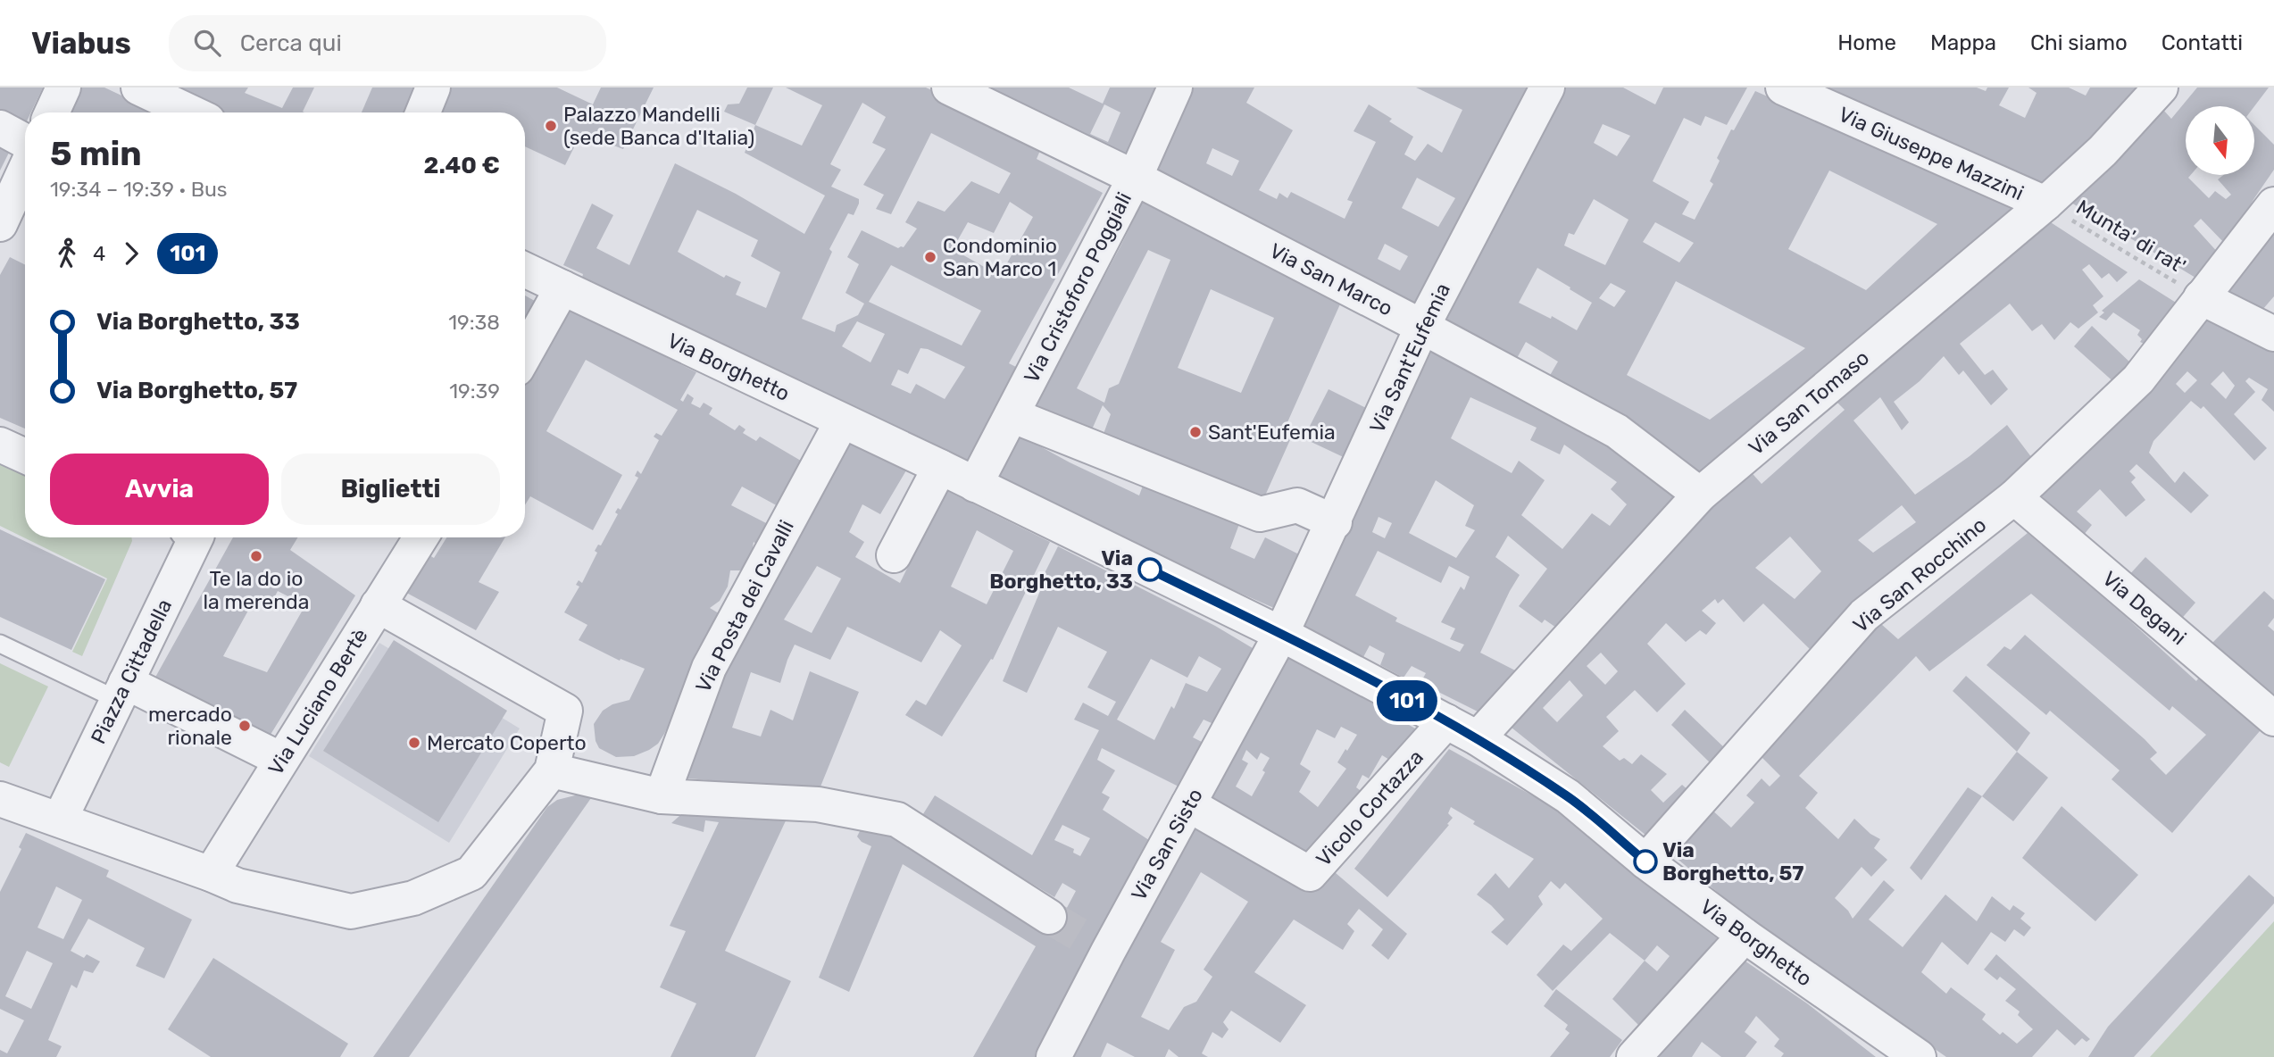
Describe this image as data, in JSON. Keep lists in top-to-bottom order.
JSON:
{
  "streets": {
    "street": [
      "Via Giuseppe Mazzini",
      "Via San Marco",
      "Via Cristoforo Poggiali",
      "Via Sant'Eufemia",
      "Via Borghetto",
      "Via San Tomaso",
      "Via San Rocchino",
      "Via Posta dei Cavalli",
      "Via Degani",
      "Piazza Cittadella",
      "Via Luciano Bertè",
      "Vicolo Cortazza",
      "Via San Sisto"
    ],
    "path": ["Munta' di rat'"]
  },
  "crossings": [
    ["Via Giuseppe Mazzini", "Munta' di rat'"],
    ["Via Giuseppe Mazzini", "Via San Tomaso"],
    ["Munta' di rat'", "Via San Tomaso"],
    ["Munta' di rat'", "Via San Rocchino"],
    ["Via San Marco", "Via Cristoforo Poggiali"],
    ["Via San Marco", "Via Sant'Eufemia"],
    ["Via San Marco", "Via San Tomaso"],
    ["Via Cristoforo Poggiali", "Via Borghetto"],
    ["Via Sant'Eufemia", "Via Borghetto"],
    ["Via Sant'Eufemia", "Via San Sisto"],
    ["Via Borghetto", "Via San Tomaso"],
    ["Via Borghetto", "Via San Rocchino"],
    ["Via Borghetto", "Via Posta dei Cavalli"],
    ["Via Borghetto", "Vicolo Cortazza"],
    ["Via Borghetto", "Via San Sisto"],
    ["Via San Rocchino", "Via Degani"],
    ["Vicolo Cortazza", "Via San Sisto"]
  ],
  "places": [
    "Palazzo Mandelli (sede Banca d'Italia)",
    "Condominio San Marco 1",
    "Sant'Eufemia",
    "Te la do io la merenda",
    "Via Borghetto, 33",
    "mercado rionale",
    "Mercato Coperto",
    "Via Borghetto, 57"
  ],
  "lines": ["bus line 101"],
  "north": "bottom",
  "page": {
    "header": "Viabus",
    "search": "Cerca qui",
    "nav": [
      "Home",
      "Mappa",
      "Chi siamo",
      "Contatti"
    ],
    "on_map": "101",
    "heading": ["5 min", "19:34 – 19:39 · Bus", "2.40 €"],
    "legs": ["4", "101"],
    "list": [
      {
        "name": "Via Borghetto, 33",
        "value": "19:38"
      },
      {
        "name": "Via Borghetto, 57",
        "value": "19:39"
      }
    ],
    "buttons": ["Avvia", "Biglietti"]
  }
}
